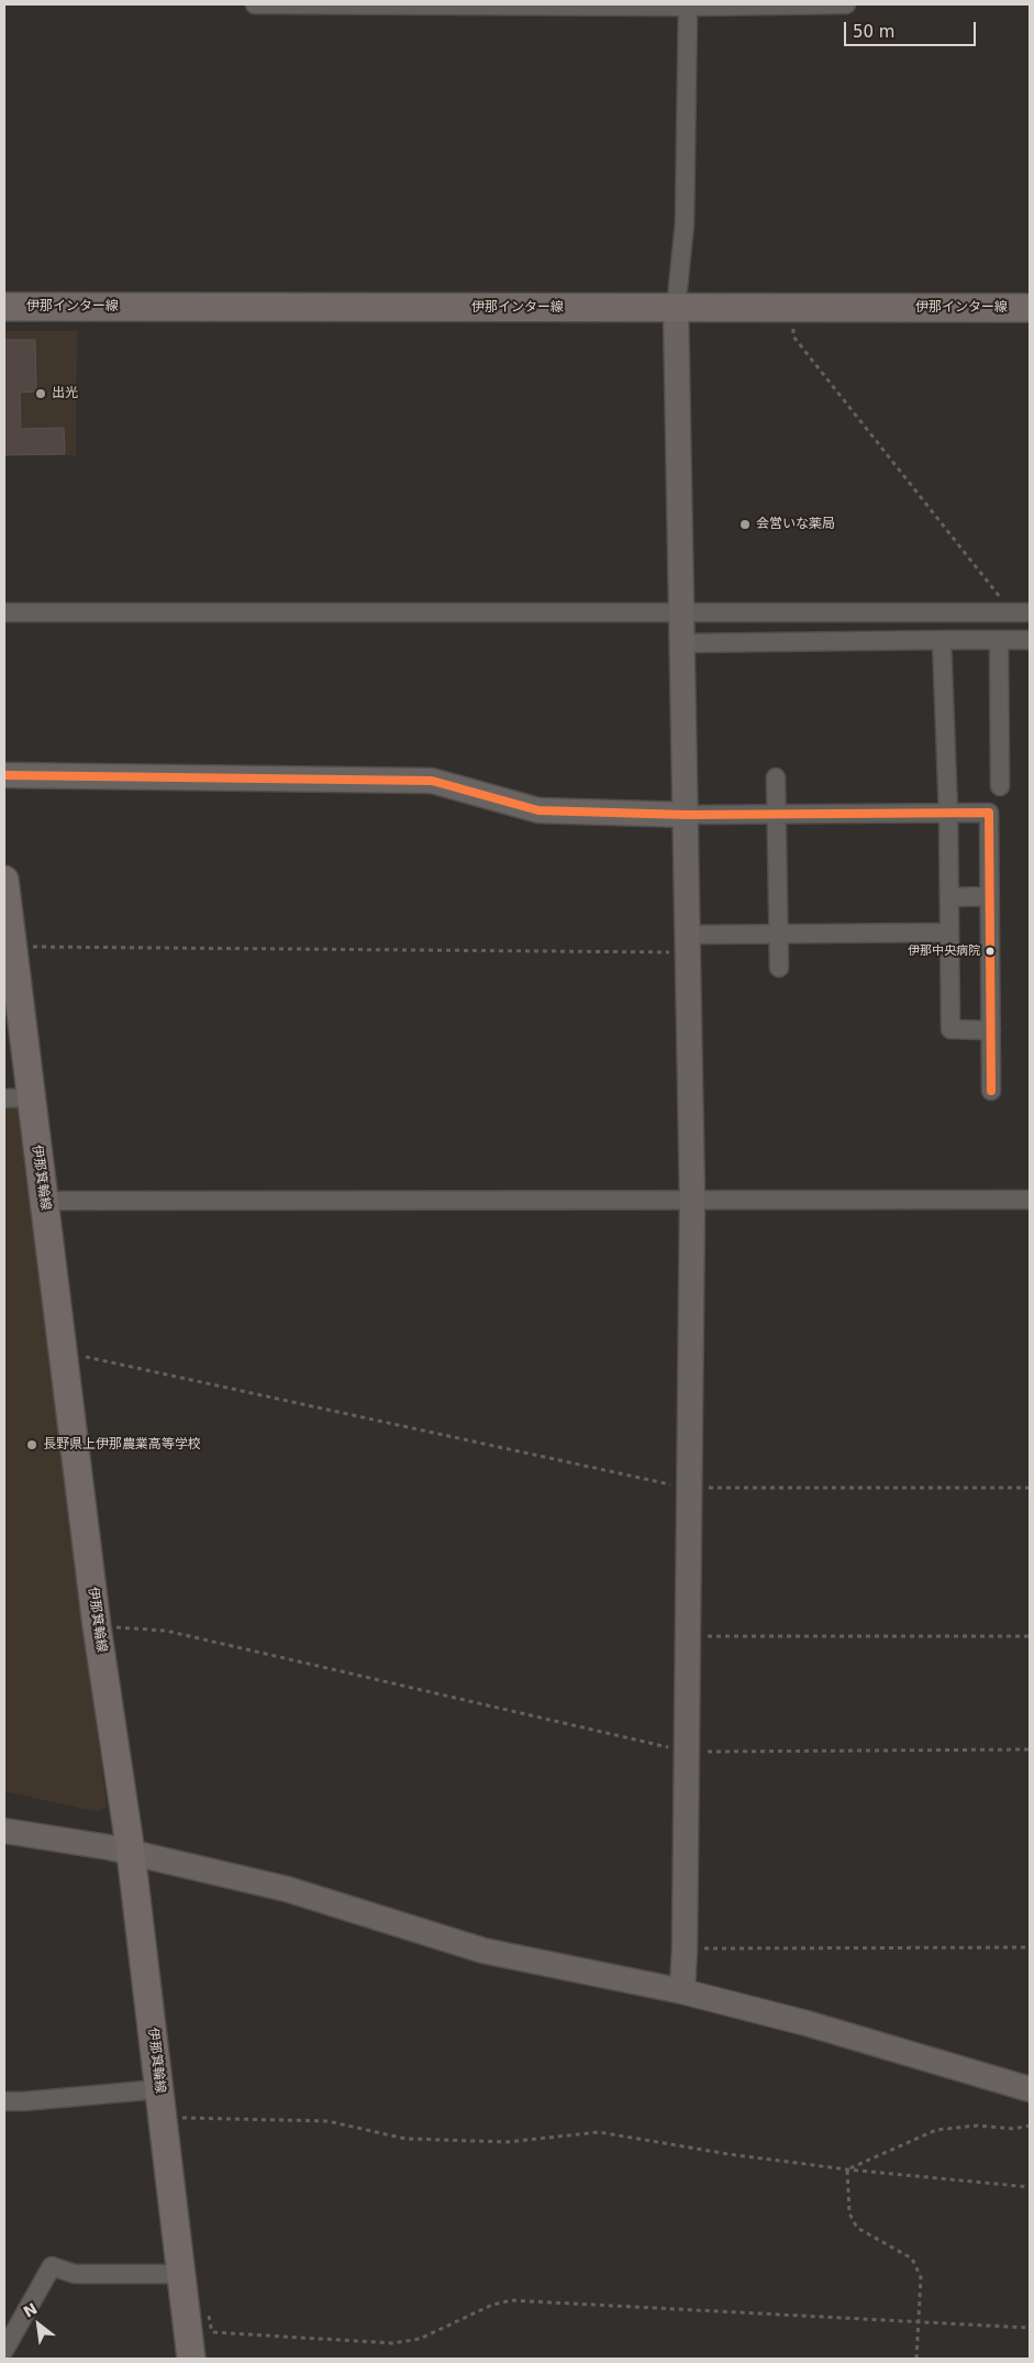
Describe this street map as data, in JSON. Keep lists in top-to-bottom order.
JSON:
{
  "streets": {
    "main road": ["伊那インター線", "伊那箕輪線"]
  },
  "places": [
    "出光",
    "会営いな薬局",
    "伊那中央病院",
    "長野県上伊那農業高等学校"
  ],
  "scale_bar": "50 m",
  "north": "top left"
}
